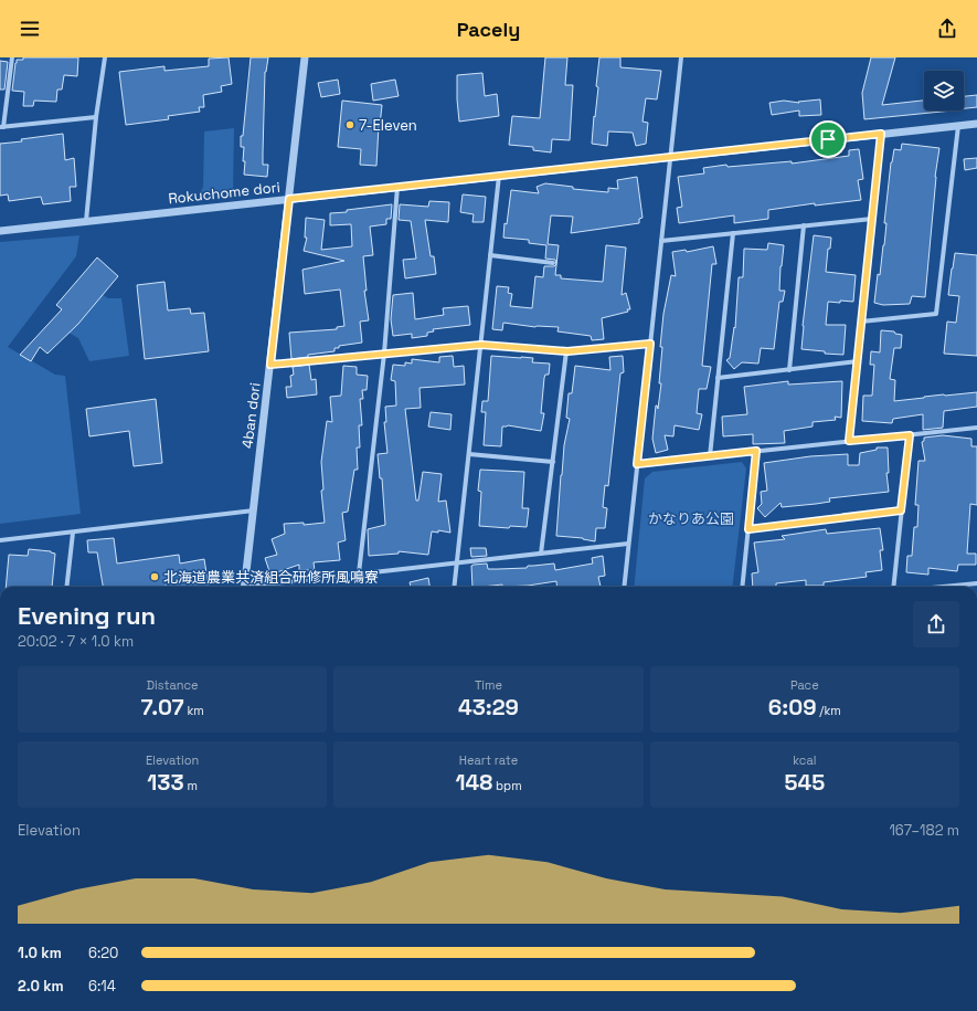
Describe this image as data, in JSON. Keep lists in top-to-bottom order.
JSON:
{
  "streets": {
    "street": ["Rokuchome dori", "4ban dori"]
  },
  "crossings": [
    ["Rokuchome dori", "4ban dori"]
  ],
  "parks": ["かなりあ公園"],
  "places": ["7-Eleven", "北海道農業共済組合研修所風鳴寮"],
  "page": {
    "header": "Pacely",
    "heading": ["Evening run", "20:02 · 7 × 1.0 km"],
    "stats": [
      ["Distance", "7.07 km"],
      ["Time", "43:29"],
      ["Pace", "6:09 /km"],
      ["Elevation", "133 m"],
      ["Heart rate", "148 bpm"],
      ["kcal", "545"]
    ],
    "chart": ["Elevation", "167–182 m"],
    "list": [
      {
        "name": "1.0 km",
        "note": "6:20"
      },
      {
        "name": "2.0 km",
        "note": "6:14"
      }
    ]
  }
}
